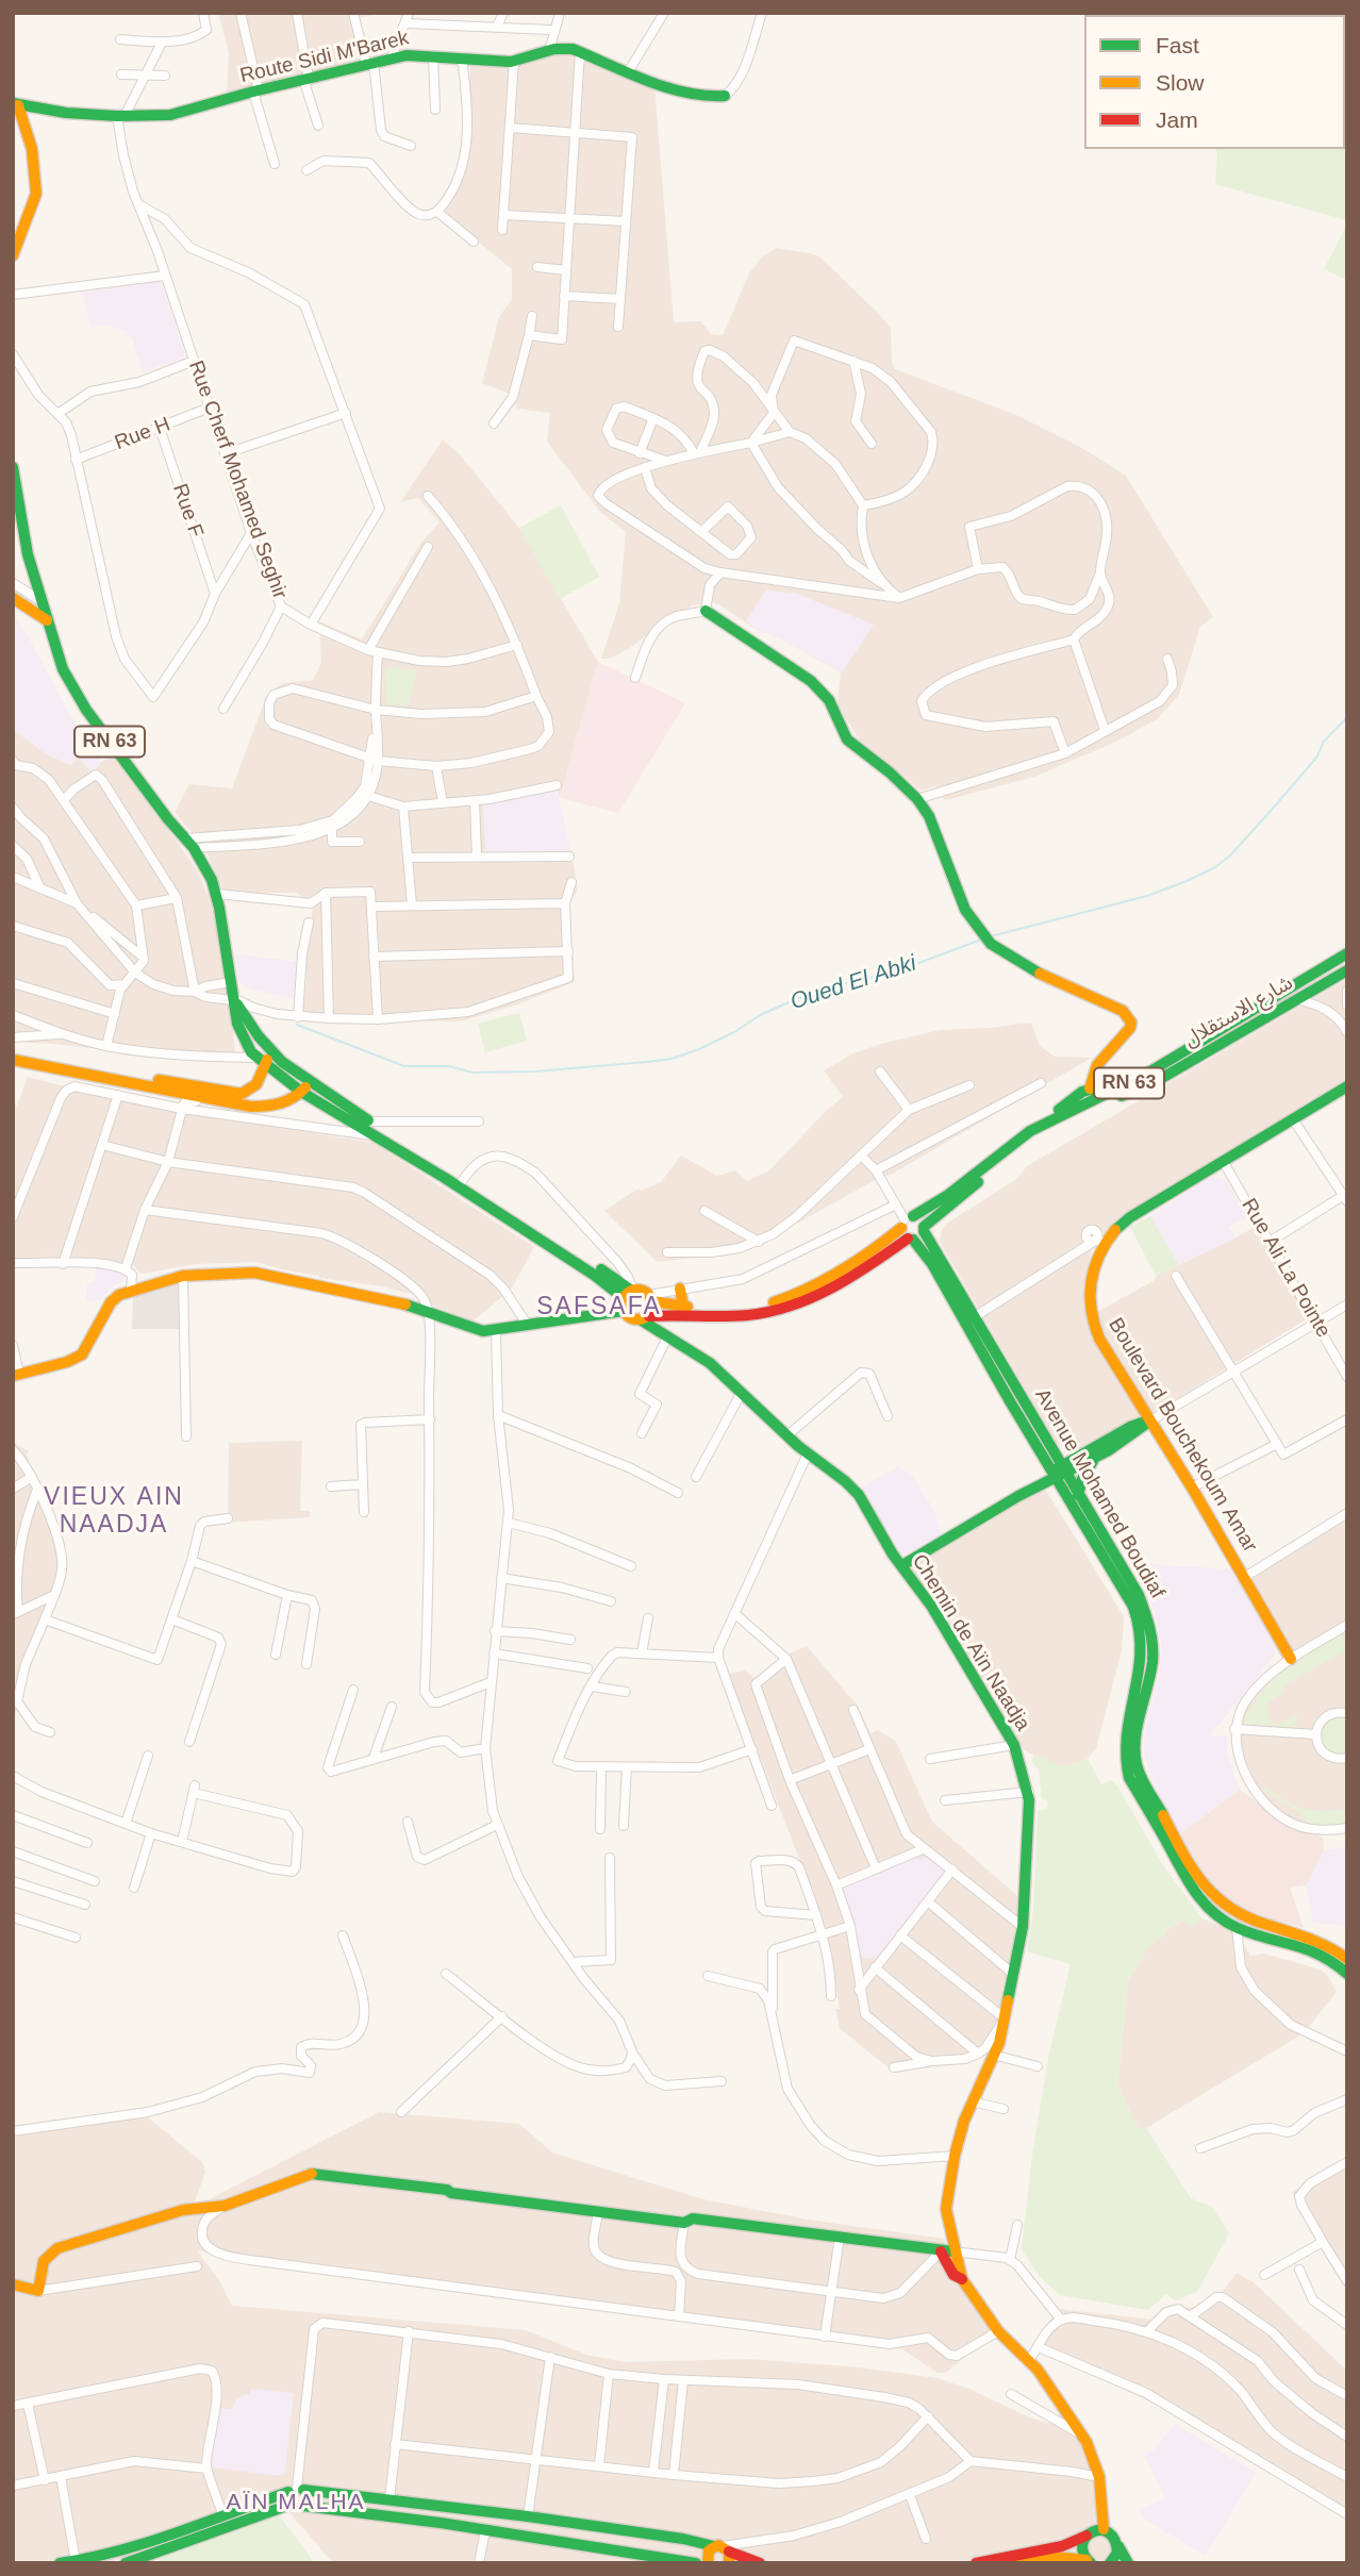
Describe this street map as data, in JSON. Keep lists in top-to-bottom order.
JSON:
{
  "streets": {
    "main road": [
      "Route Sidi M'Barek",
      "RN 63",
      "شارع الاستقلال",
      "Boulevard Bouchekoum Amar",
      "Avenue Mohamed Boudiaf",
      "Chemin de Aïn Naadja"
    ],
    "street": [
      "Rue H",
      "Rue Cherf Mohamed Seghir",
      "Rue F",
      "Rue Ali La Pointe"
    ]
  },
  "crossings": [
    ["Route Sidi M'Barek", "Rue Cherf Mohamed Seghir"],
    ["Rue H", "Rue Cherf Mohamed Seghir"],
    ["Rue H", "Rue F"],
    ["RN 63", "شارع الاستقلال"],
    ["RN 63", "Avenue Mohamed Boudiaf"],
    ["RN 63", "Chemin de Aïn Naadja"],
    ["شارع الاستقلال", "Avenue Mohamed Boudiaf"],
    ["Rue Ali La Pointe", "Boulevard Bouchekoum Amar"]
  ],
  "districts": ["SAFSAFA", "VIEUX AIN NAADJA", "AÏN MALHA"],
  "water": ["Oued El Abki"],
  "legend": ["Fast", "Slow", "Jam"]
}
